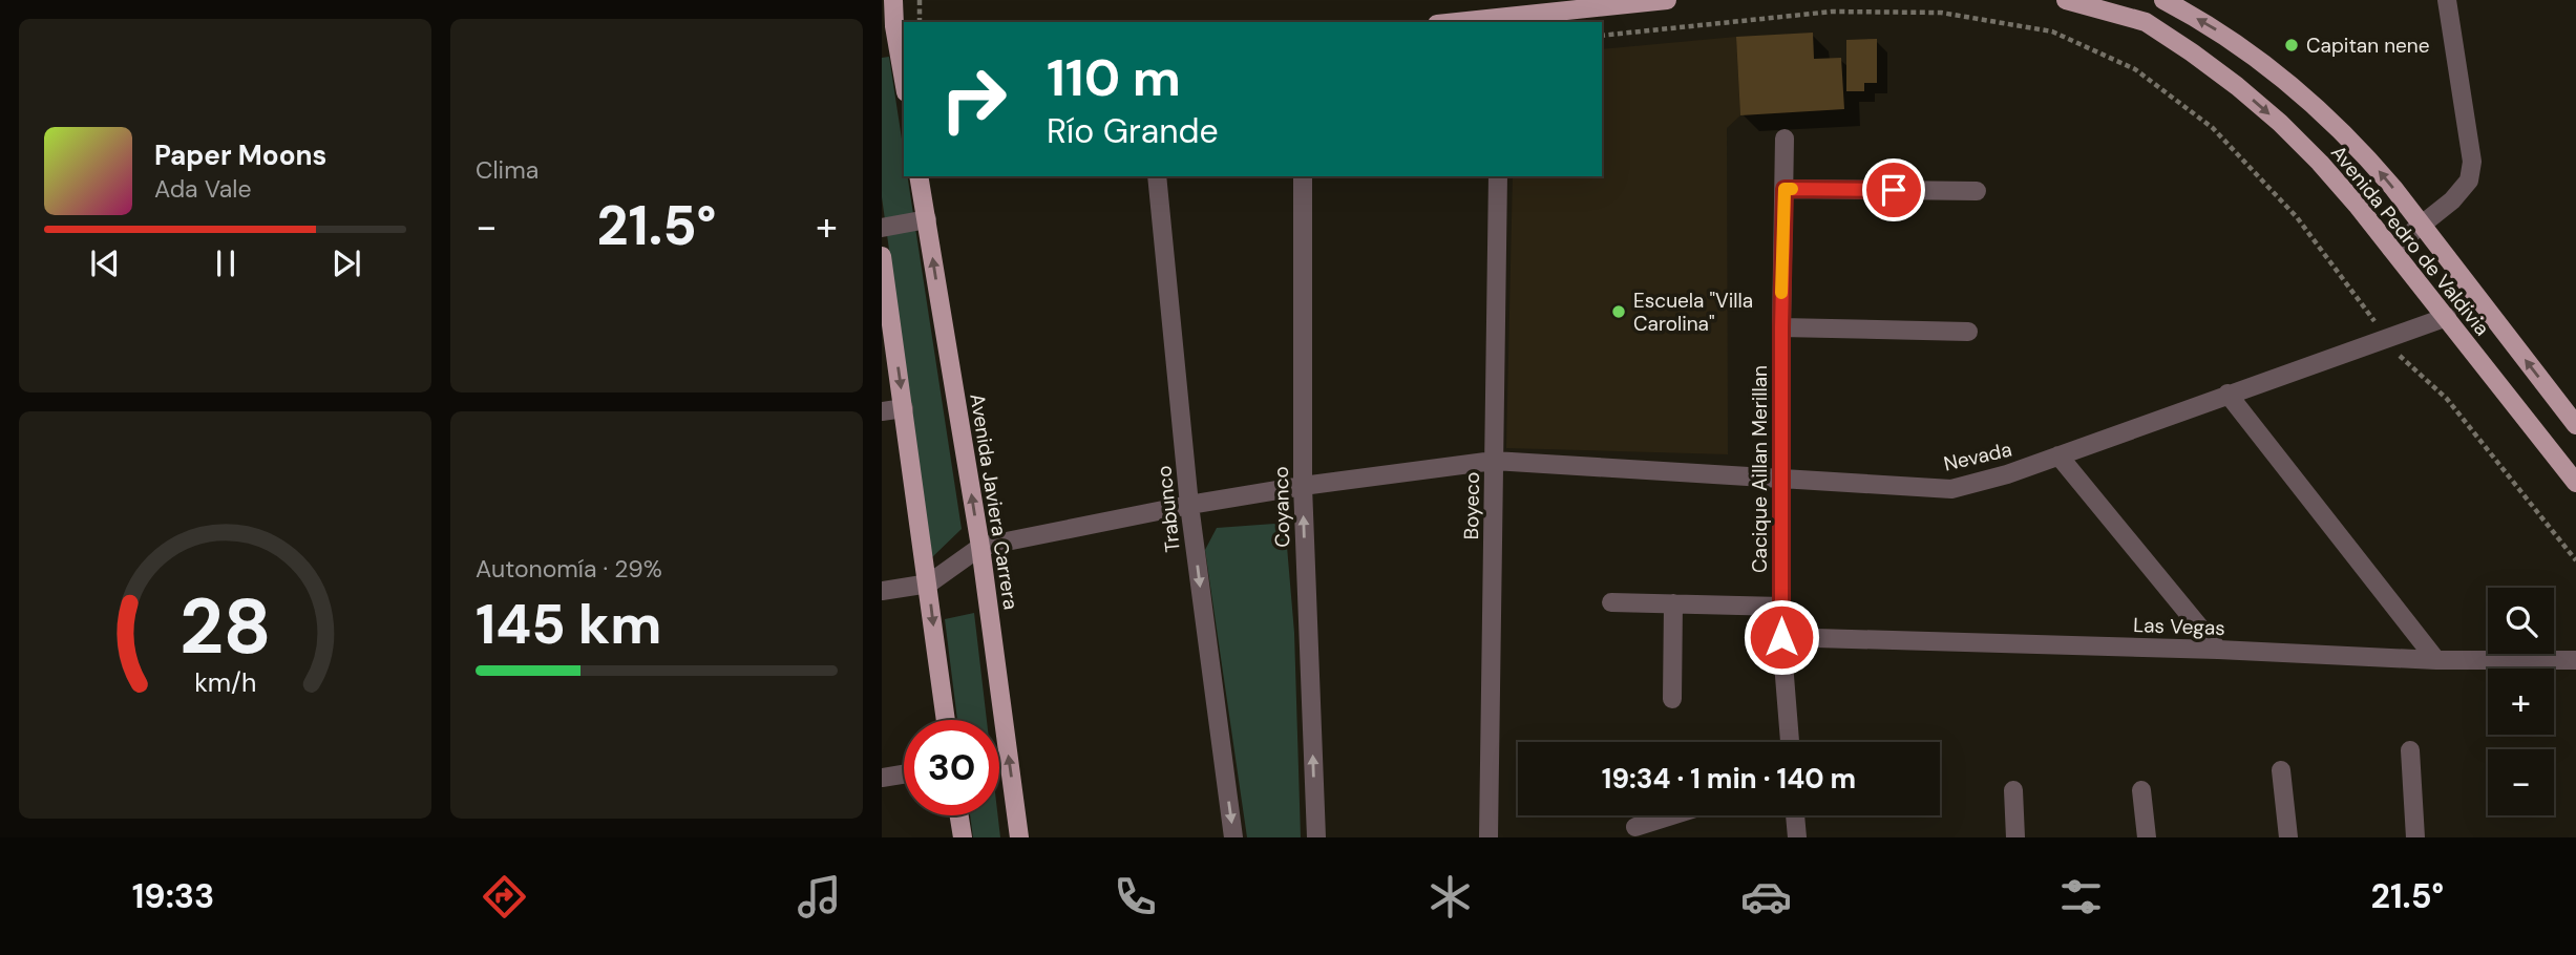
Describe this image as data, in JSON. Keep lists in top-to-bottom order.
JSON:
{
  "streets": {
    "main road": ["Avenida Pedro de Valdivia", "Avenida Javiera Carrera"],
    "street": [
      "Nevada",
      "Cacique Aillan Merillan",
      "Boyeco",
      "Coyanco",
      "Trabunco",
      "Las Vegas"
    ]
  },
  "crossings": [
    ["Avenida Pedro de Valdivia", "Nevada"],
    ["Nevada", "Cacique Aillan Merillan"],
    ["Nevada", "Avenida Javiera Carrera"],
    ["Nevada", "Boyeco"],
    ["Nevada", "Coyanco"],
    ["Nevada", "Trabunco"],
    ["Cacique Aillan Merillan", "Las Vegas"]
  ],
  "one_way": ["Coyanco", "Trabunco"],
  "places": ["Capitan nene", "Escuela \"Villa Carolina\""],
  "page": {
    "tile": [
      "Clima",
      ["Autonomía · 29%", "145 km"]
    ],
    "turn": ["110 m", "Río Grande"],
    "song": ["Paper Moons", "Ada Vale"],
    "heat": ["−", "21.5°", "+"],
    "map_buttons": ["+", "−"],
    "limit": "30",
    "trip": "19:34 · 1 min · 140 m",
    "tabs": ["19:33", "21.5°"],
    "gauge": ["28", "km/h"]
  }
}
